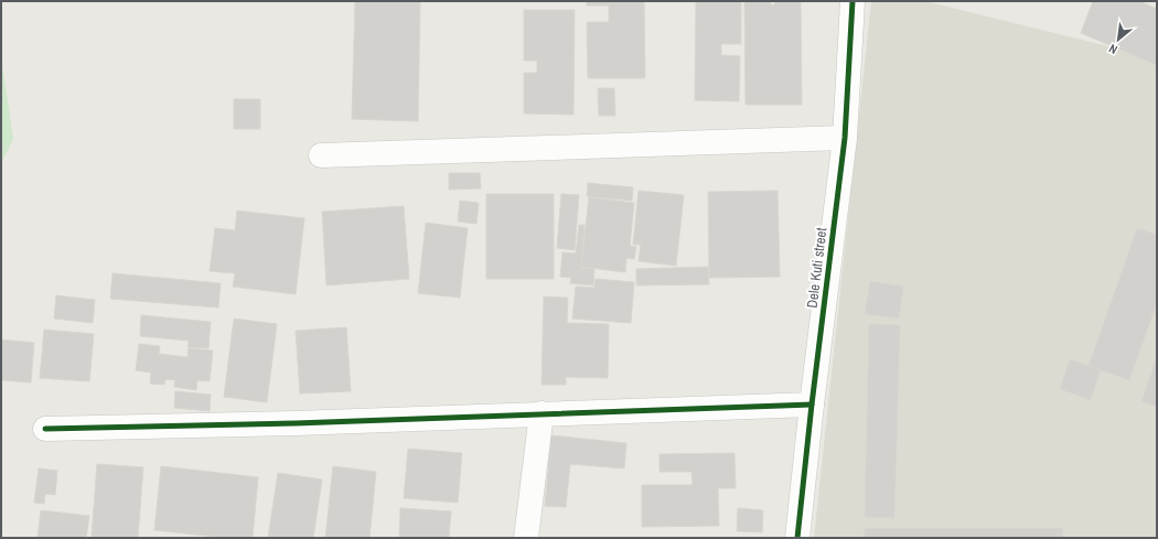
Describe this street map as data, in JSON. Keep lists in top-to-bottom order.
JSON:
{
  "streets": {
    "street": ["Dele Kuti street"]
  },
  "north": "bottom left"
}
